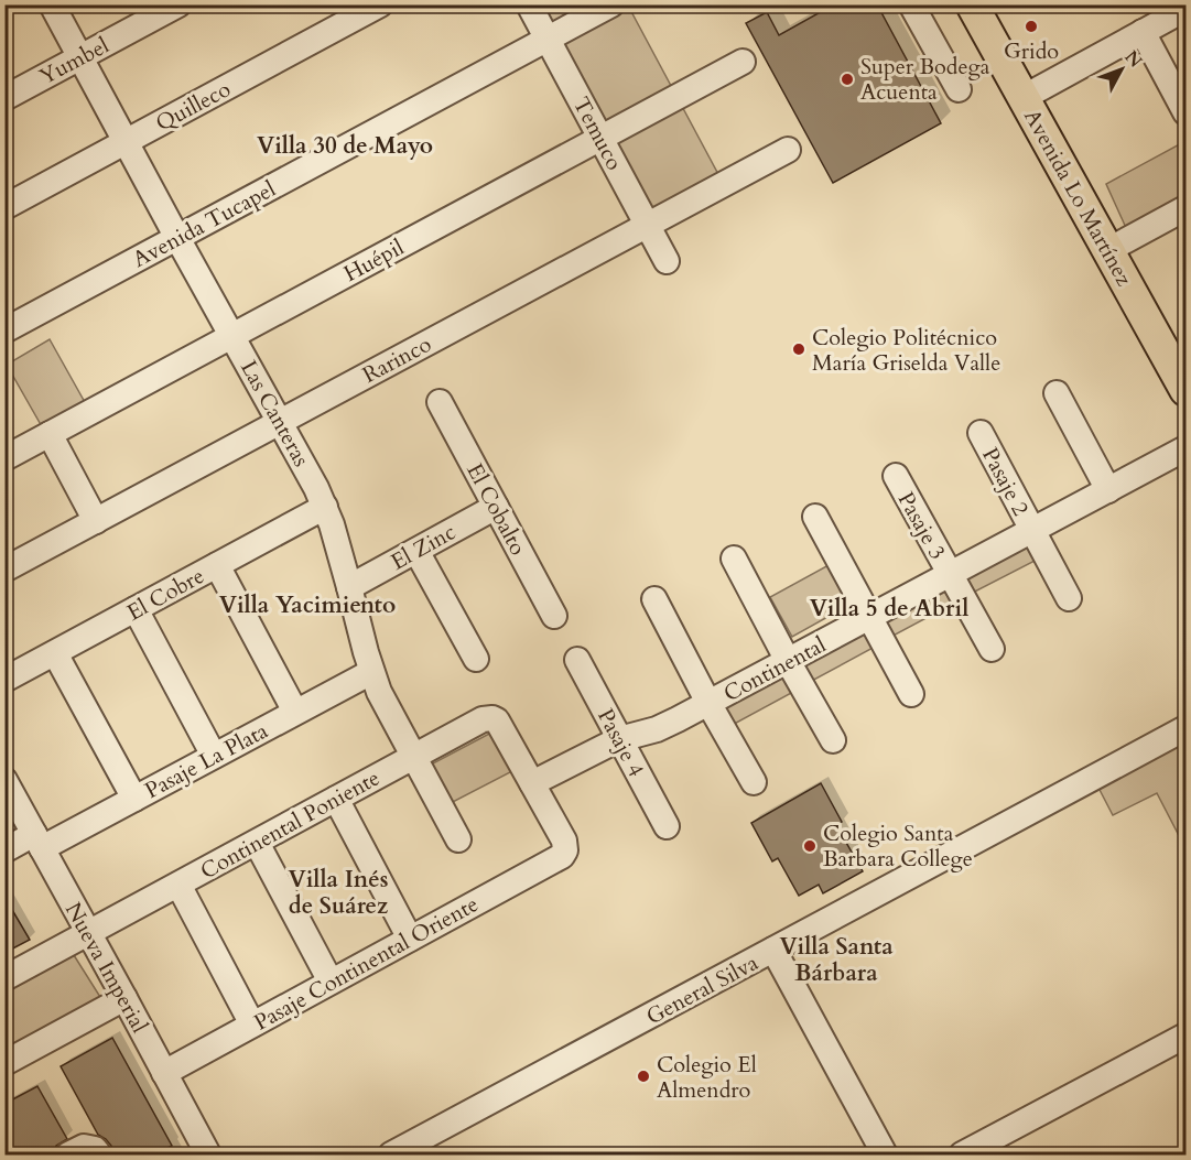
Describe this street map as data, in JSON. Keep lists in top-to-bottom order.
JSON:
{
  "streets": {
    "main road": ["Avenida Lo Martínez"],
    "street": [
      "Yumbel",
      "Quilleco",
      "Temuco",
      "Avenida Tucapel",
      "Huépil",
      "Rarinco",
      "Las Canteras",
      "Pasaje 2",
      "El Cobalto",
      "Pasaje 3",
      "El Zinc",
      "El Cobre",
      "Continental",
      "Pasaje 4",
      "Pasaje La Plata",
      "Continental Poniente",
      "Pasaje Continental Oriente",
      "Nueva Imperial",
      "General Silva"
    ]
  },
  "crossings": [
    ["Yumbel", "Las Canteras"],
    ["Quilleco", "Las Canteras"],
    ["Temuco", "Avenida Tucapel"],
    ["Temuco", "Huépil"],
    ["Temuco", "Rarinco"],
    ["Avenida Tucapel", "Las Canteras"],
    ["Huépil", "Las Canteras"],
    ["Rarinco", "Las Canteras"],
    ["Las Canteras", "El Zinc"],
    ["Las Canteras", "El Cobre"],
    ["Las Canteras", "Pasaje La Plata"],
    ["Las Canteras", "Continental Poniente"],
    ["Pasaje 2", "Continental"],
    ["El Cobalto", "El Zinc"],
    ["Pasaje 3", "Continental"],
    ["Continental", "Pasaje 4"],
    ["Continental", "Continental Poniente"],
    ["Continental", "Pasaje Continental Oriente"],
    ["Pasaje La Plata", "Nueva Imperial"],
    ["Continental Poniente", "Pasaje Continental Oriente"],
    ["Continental Poniente", "Nueva Imperial"],
    ["Pasaje Continental Oriente", "Nueva Imperial"]
  ],
  "districts": [
    "Villa 30 de Mayo",
    "Villa Yacimiento",
    "Villa 5 de Abril",
    "Villa Inés de Suárez",
    "Villa Santa Bárbara"
  ],
  "places": [
    "Grido",
    "Super Bodega Acuenta",
    "Colegio Politécnico María Griselda Valle",
    "Colegio Santa Barbara College",
    "Colegio El Almendro"
  ],
  "north": "top right"
}
